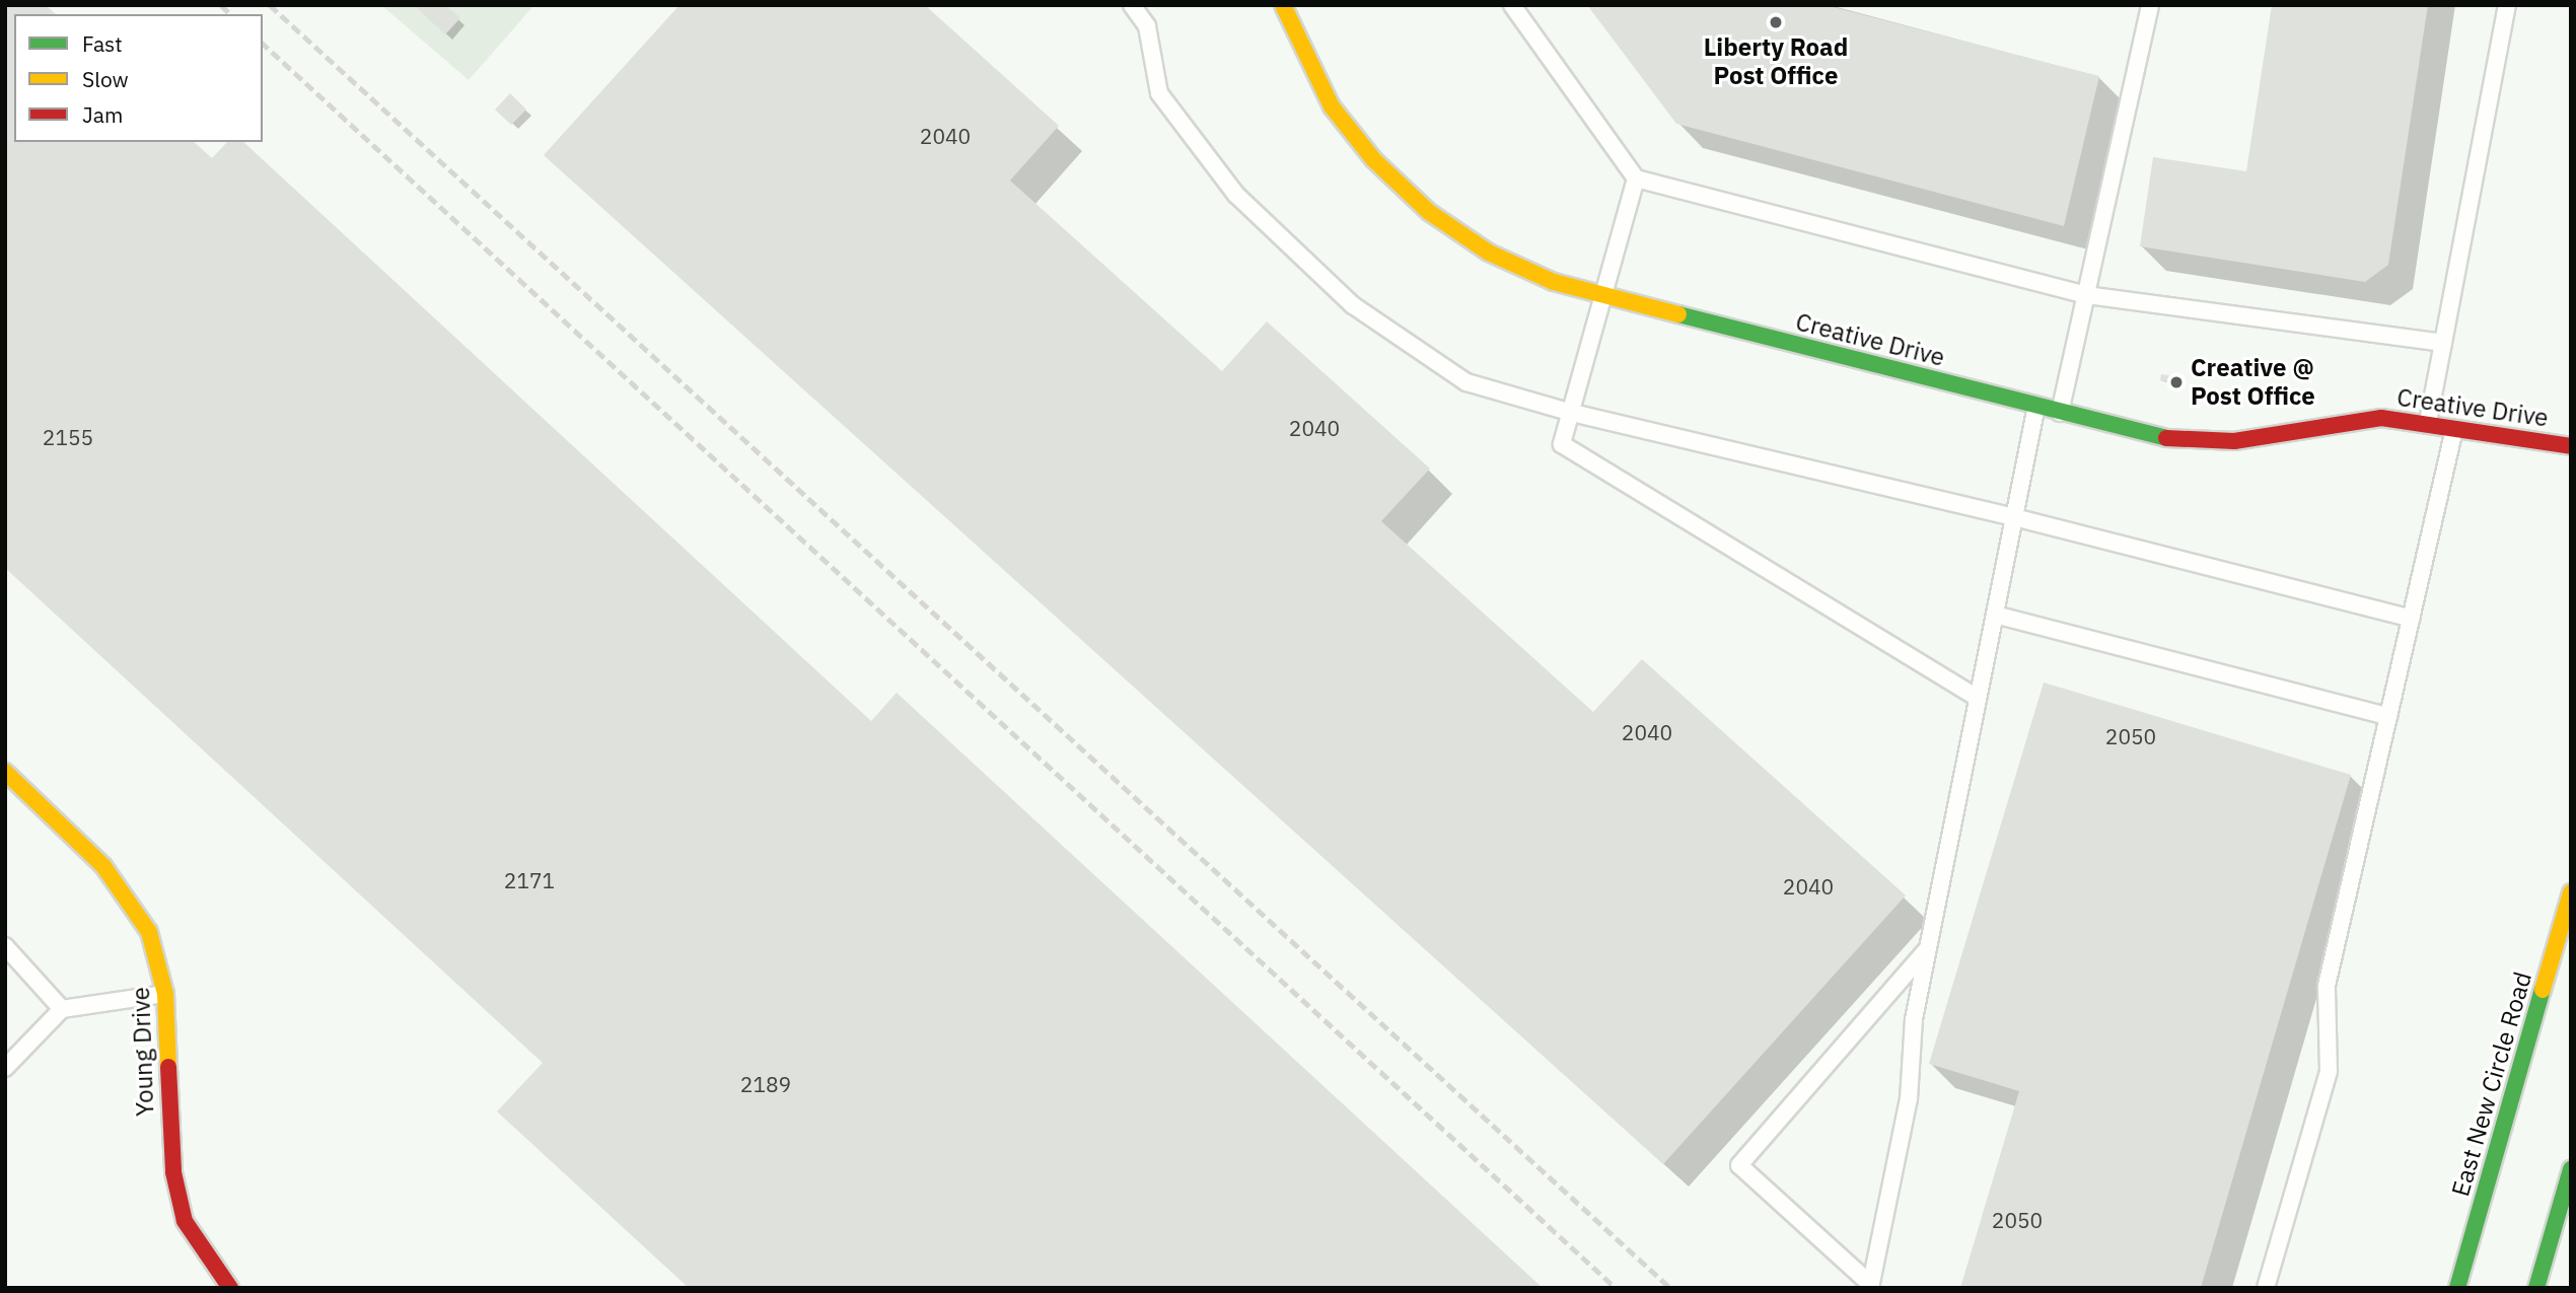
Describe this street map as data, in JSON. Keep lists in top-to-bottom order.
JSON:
{
  "streets": {
    "main road": ["Creative Drive", "Young Drive", "East New Circle Road"]
  },
  "places": ["Liberty Road Post Office", "Creative @ Post Office"],
  "house_numbers": [
    "2040",
    "2040",
    "2155",
    "2040",
    "2050",
    "2171",
    "2040",
    "2189",
    "2050"
  ],
  "legend": ["Fast", "Slow", "Jam"]
}
